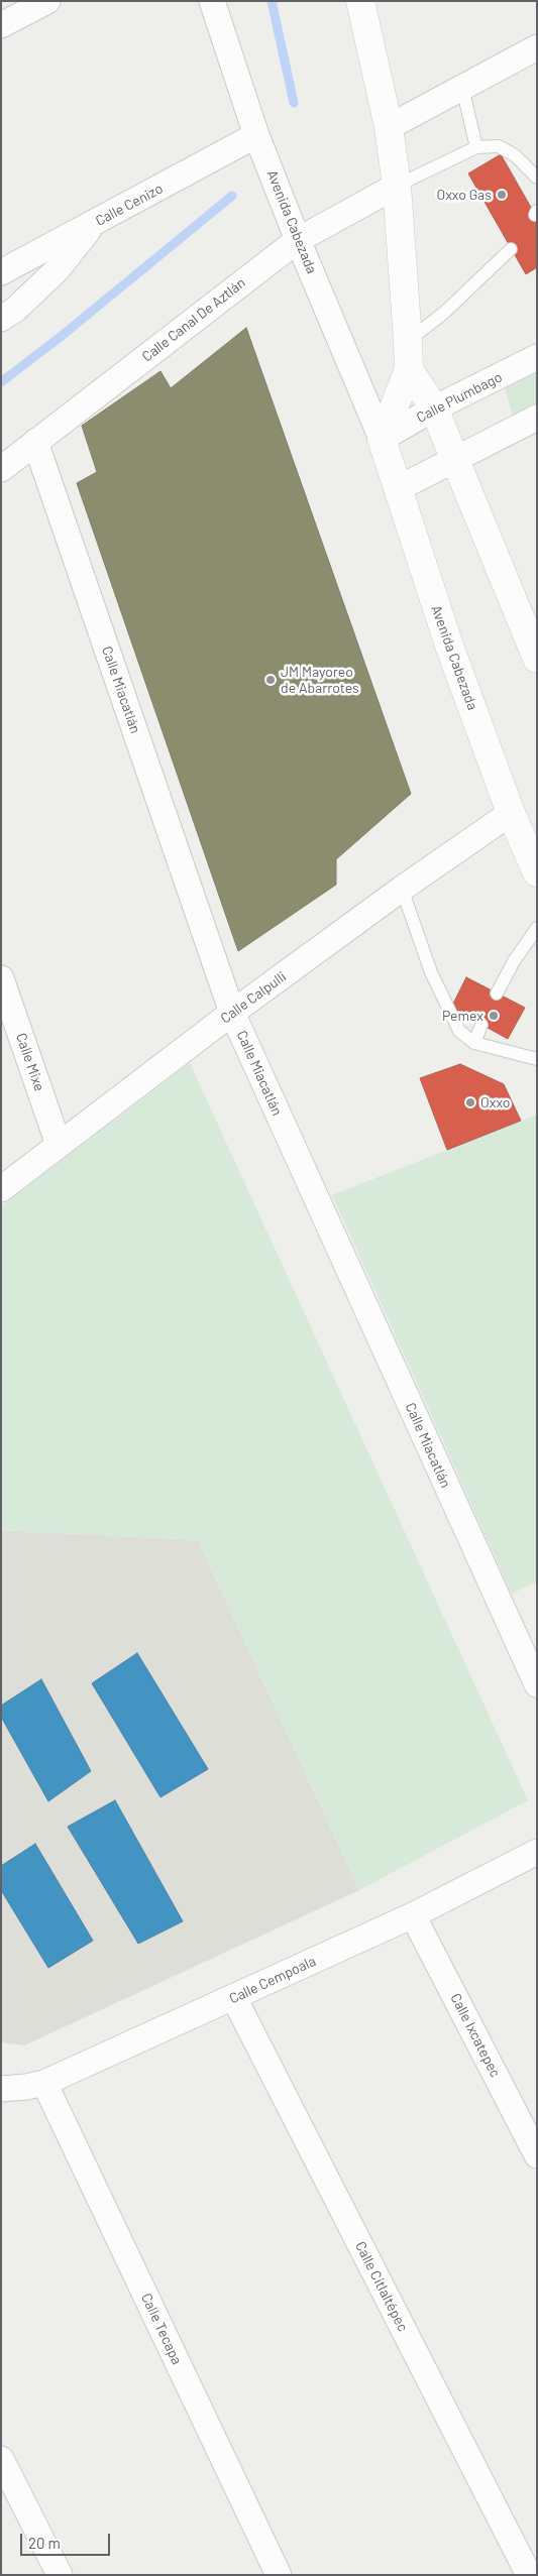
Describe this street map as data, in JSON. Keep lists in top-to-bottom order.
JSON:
{
  "streets": {
    "main road": ["Avenida Cabezada"],
    "street": [
      "Calle Cenizo",
      "Calle Canal De Aztlán",
      "Calle Plumbago",
      "Calle Miacatlán",
      "Calle Calpulli",
      "Calle Mixe",
      "Calle Cempoala",
      "Calle Ixcatepec",
      "Calle Citlaltépec",
      "Calle Tecapa"
    ]
  },
  "crossings": [
    ["Calle Cenizo", "Avenida Cabezada"],
    ["Avenida Cabezada", "Calle Canal De Aztlán"],
    ["Avenida Cabezada", "Calle Plumbago"],
    ["Avenida Cabezada", "Calle Calpulli"],
    ["Calle Canal De Aztlán", "Calle Miacatlán"],
    ["Calle Miacatlán", "Calle Calpulli"],
    ["Calle Calpulli", "Calle Mixe"],
    ["Calle Cempoala", "Calle Ixcatepec"],
    ["Calle Cempoala", "Calle Citlaltépec"],
    ["Calle Cempoala", "Calle Tecapa"]
  ],
  "places": [
    "Oxxo Gas",
    "JM Mayoreo de Abarrotes",
    "Pemex",
    "Oxxo"
  ],
  "scale_bar": "20 m"
}
